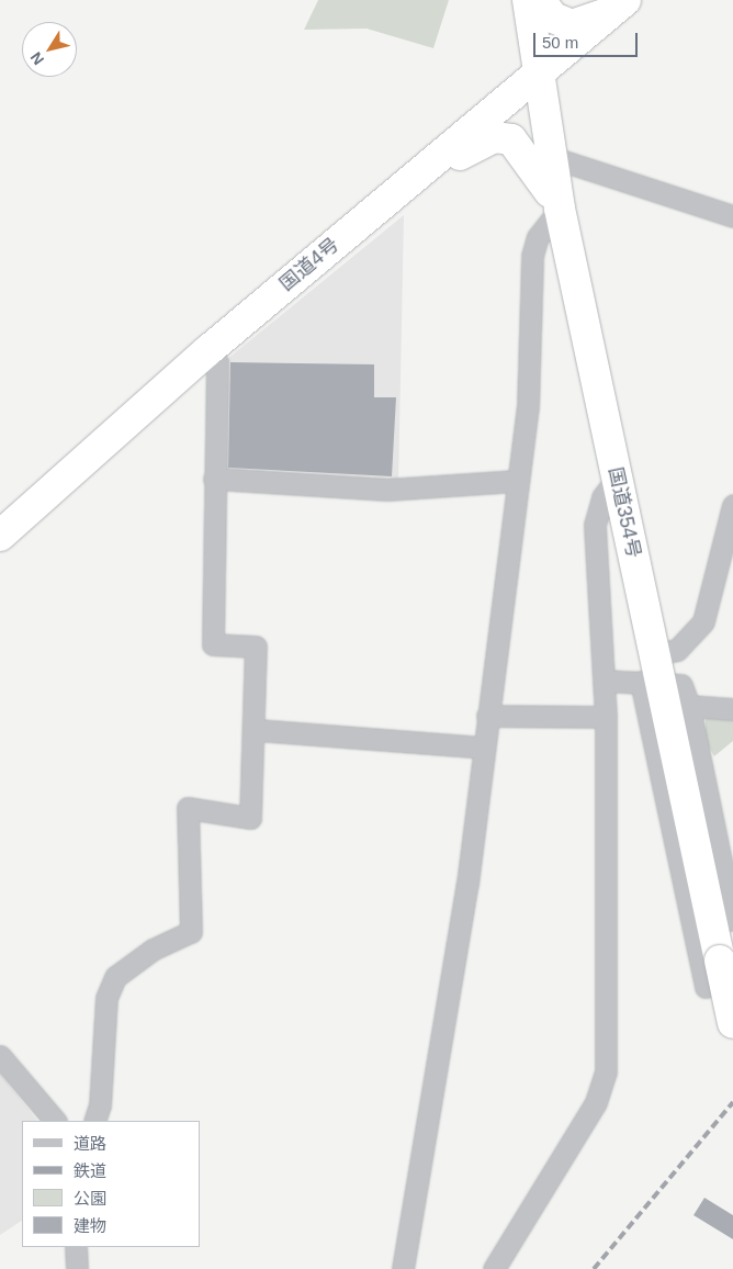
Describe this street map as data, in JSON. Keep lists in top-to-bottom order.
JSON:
{
  "streets": {
    "highway": ["国道4号", "国道354号"]
  },
  "crossings": [
    ["国道4号", "国道354号"]
  ],
  "legend": [
    "道路",
    "鉄道",
    "公園",
    "建物"
  ],
  "scale_bar": "50 m",
  "north": "bottom left"
}
